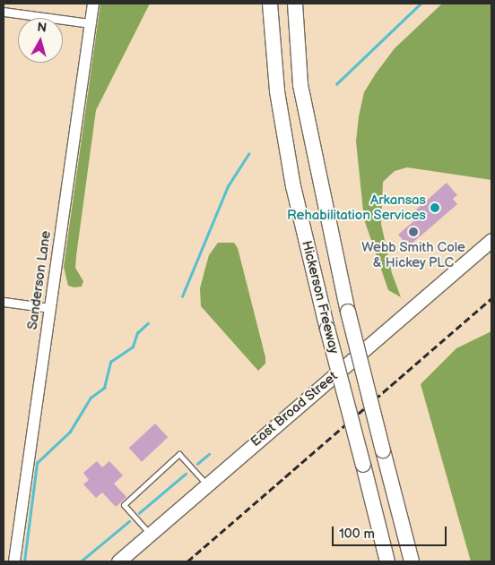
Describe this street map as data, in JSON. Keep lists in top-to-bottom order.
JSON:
{
  "streets": {
    "highway": ["Hickerson Freeway"],
    "main road": ["East Broad Street"],
    "street": ["Sanderson Lane"]
  },
  "places": ["Arkansas Rehabilitation Services", "Webb Smith Cole & Hickey PLC"],
  "scale_bar": "100 m",
  "north": "top"
}
